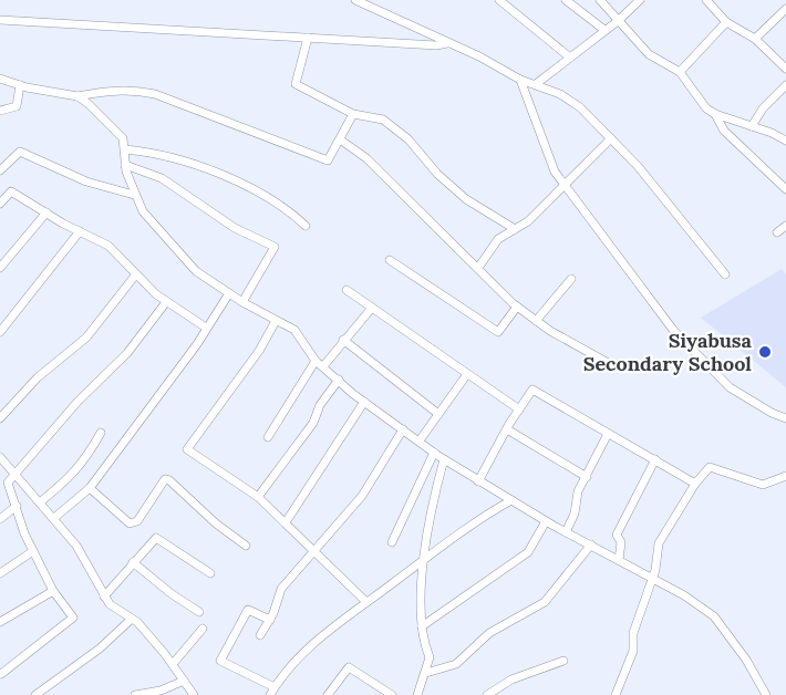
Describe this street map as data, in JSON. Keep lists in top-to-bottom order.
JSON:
{
  "places": ["Siyabusa Secondary School"]
}
